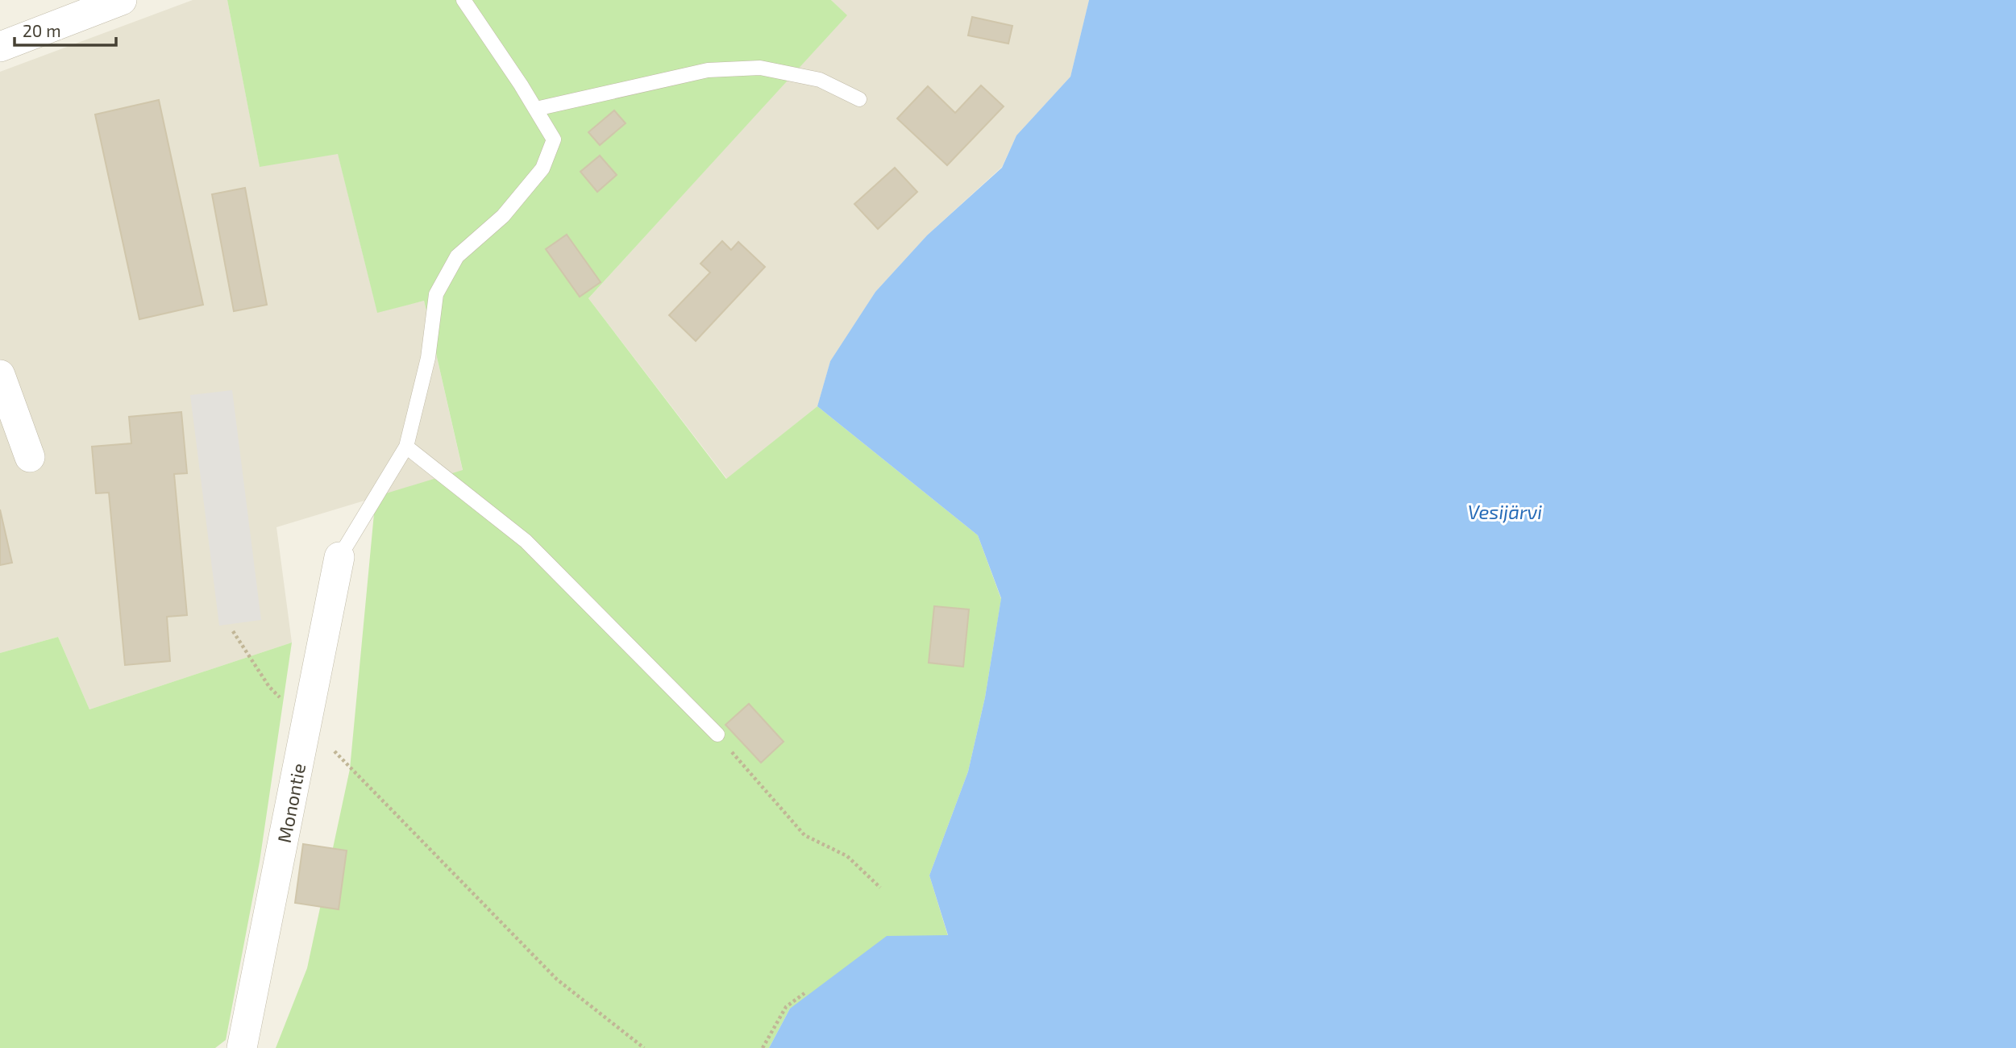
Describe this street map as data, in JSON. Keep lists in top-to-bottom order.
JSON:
{
  "streets": {
    "street": ["Monontie"]
  },
  "water": ["Vesijärvi"],
  "scale_bar": "20 m"
}
